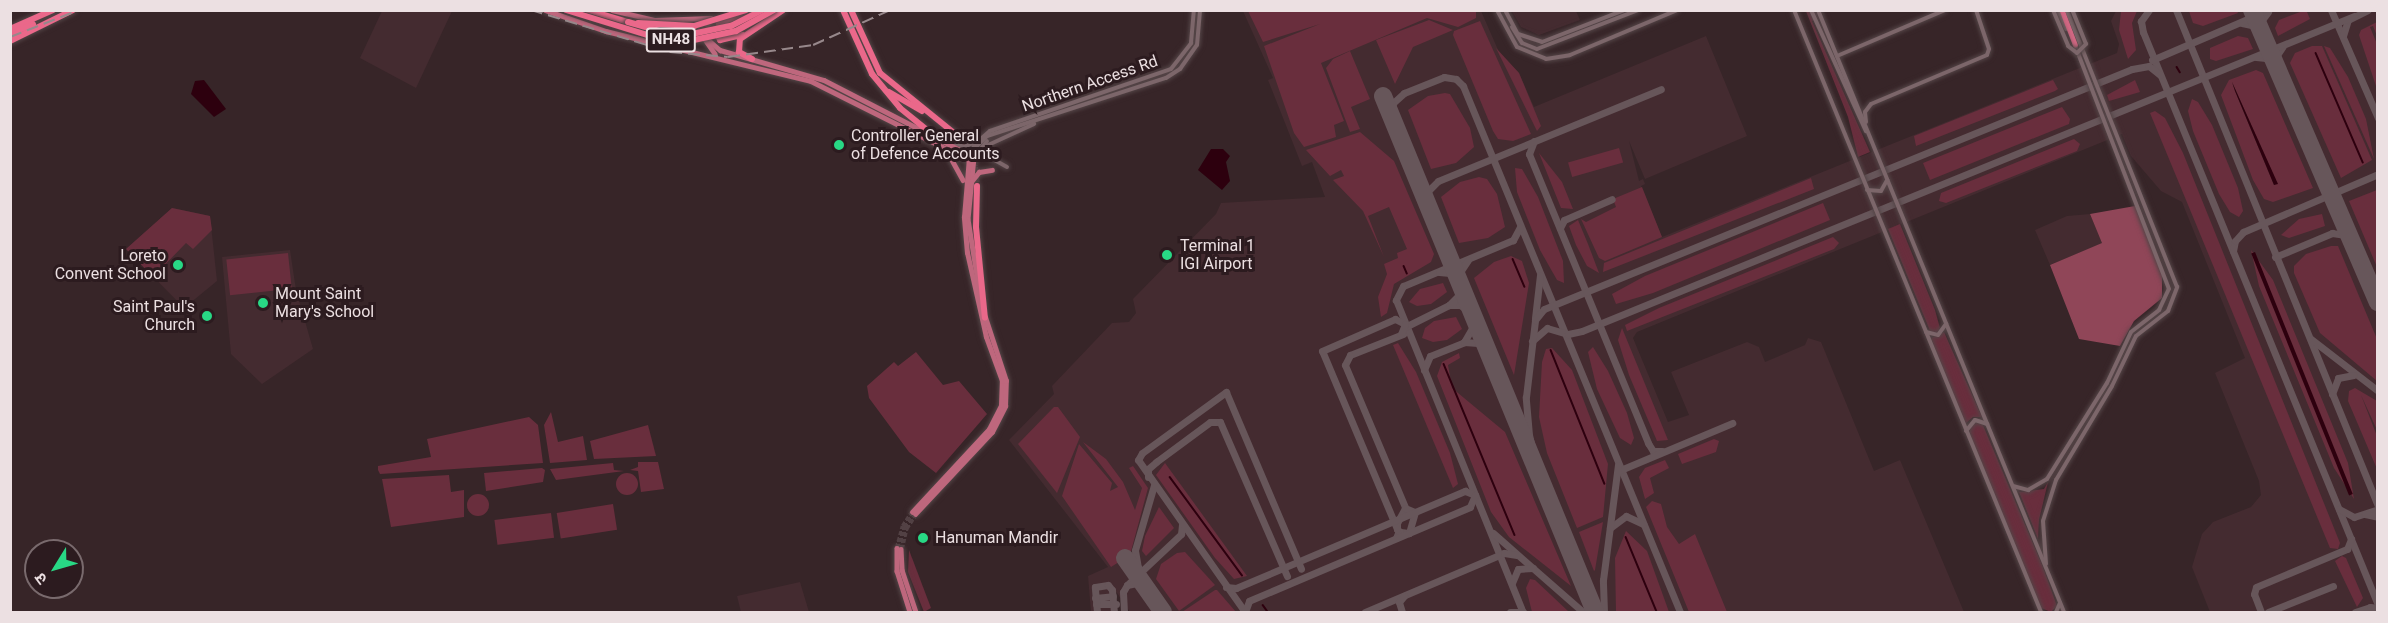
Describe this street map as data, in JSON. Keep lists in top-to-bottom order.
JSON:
{
  "streets": {
    "highway": ["NH48"],
    "main road": ["Northern Access Rd"]
  },
  "places": [
    "Controller General of Defence Accounts",
    "Terminal 1 IGI Airport",
    "Loreto Convent School",
    "Mount Saint Mary's School",
    "Saint Paul's Church",
    "Hanuman Mandir"
  ],
  "north": "bottom left"
}
